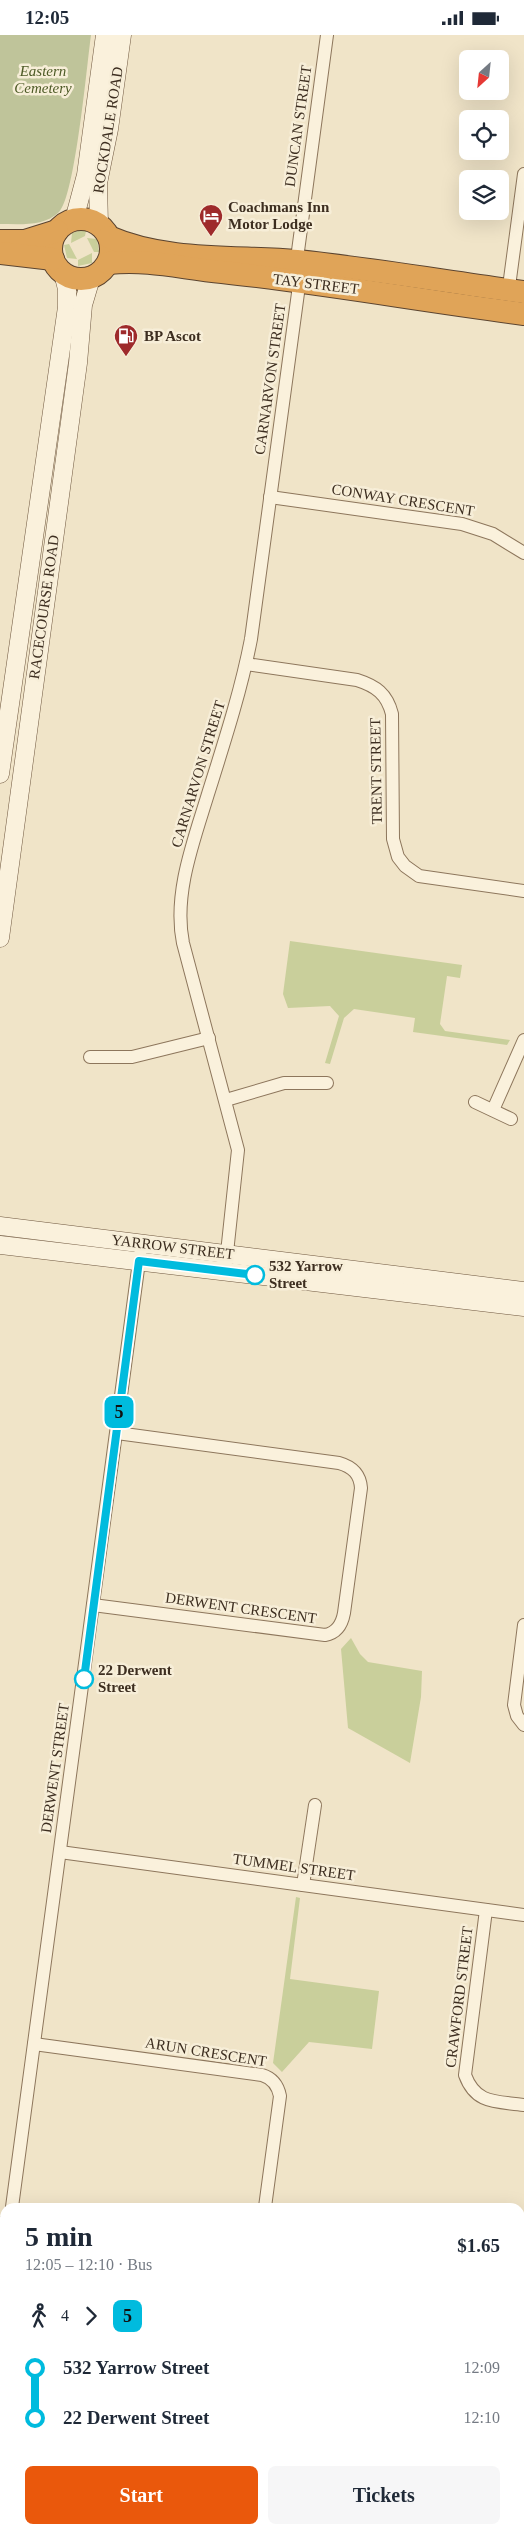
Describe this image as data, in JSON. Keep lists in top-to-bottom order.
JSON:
{
  "streets": {
    "highway": ["TAY STREET"],
    "street": [
      "DUNCAN STREET",
      "ROCKDALE ROAD",
      "CARNARVON STREET",
      "CONWAY CRESCENT",
      "RACECOURSE ROAD",
      "TRENT STREET",
      "YARROW STREET",
      "DERWENT CRESCENT",
      "DERWENT STREET",
      "TUMMEL STREET",
      "CRAWFORD STREET",
      "ARUN CRESCENT"
    ]
  },
  "crossings": [
    ["DUNCAN STREET", "TAY STREET"],
    ["DUNCAN STREET", "CARNARVON STREET"],
    ["ROCKDALE ROAD", "TAY STREET"],
    ["ROCKDALE ROAD", "RACECOURSE ROAD"],
    ["TAY STREET", "CARNARVON STREET"],
    ["TAY STREET", "RACECOURSE ROAD"],
    ["CARNARVON STREET", "CONWAY CRESCENT"],
    ["CARNARVON STREET", "TRENT STREET"],
    ["CARNARVON STREET", "YARROW STREET"],
    ["YARROW STREET", "DERWENT STREET"],
    ["DERWENT CRESCENT", "DERWENT STREET"],
    ["DERWENT STREET", "TUMMEL STREET"],
    ["DERWENT STREET", "ARUN CRESCENT"],
    ["TUMMEL STREET", "CRAWFORD STREET"]
  ],
  "parks": ["Eastern Cemetery"],
  "places": {
    "hotel": ["Coachmans Inn Motor Lodge"],
    "fuel station": ["BP Ascot"],
    "other": ["532 Yarrow Street", "22 Derwent Street"]
  },
  "lines": ["bus line 5"],
  "north": "bottom left",
  "page": {
    "status": "12:05",
    "on_map": "5",
    "heading": ["5 min", "12:05 – 12:10 · Bus", "$1.65"],
    "legs": ["4", "5"],
    "list": [
      {
        "name": "532 Yarrow Street",
        "value": "12:09"
      },
      {
        "name": "22 Derwent Street",
        "value": "12:10"
      }
    ],
    "buttons": ["Start", "Tickets"]
  }
}
